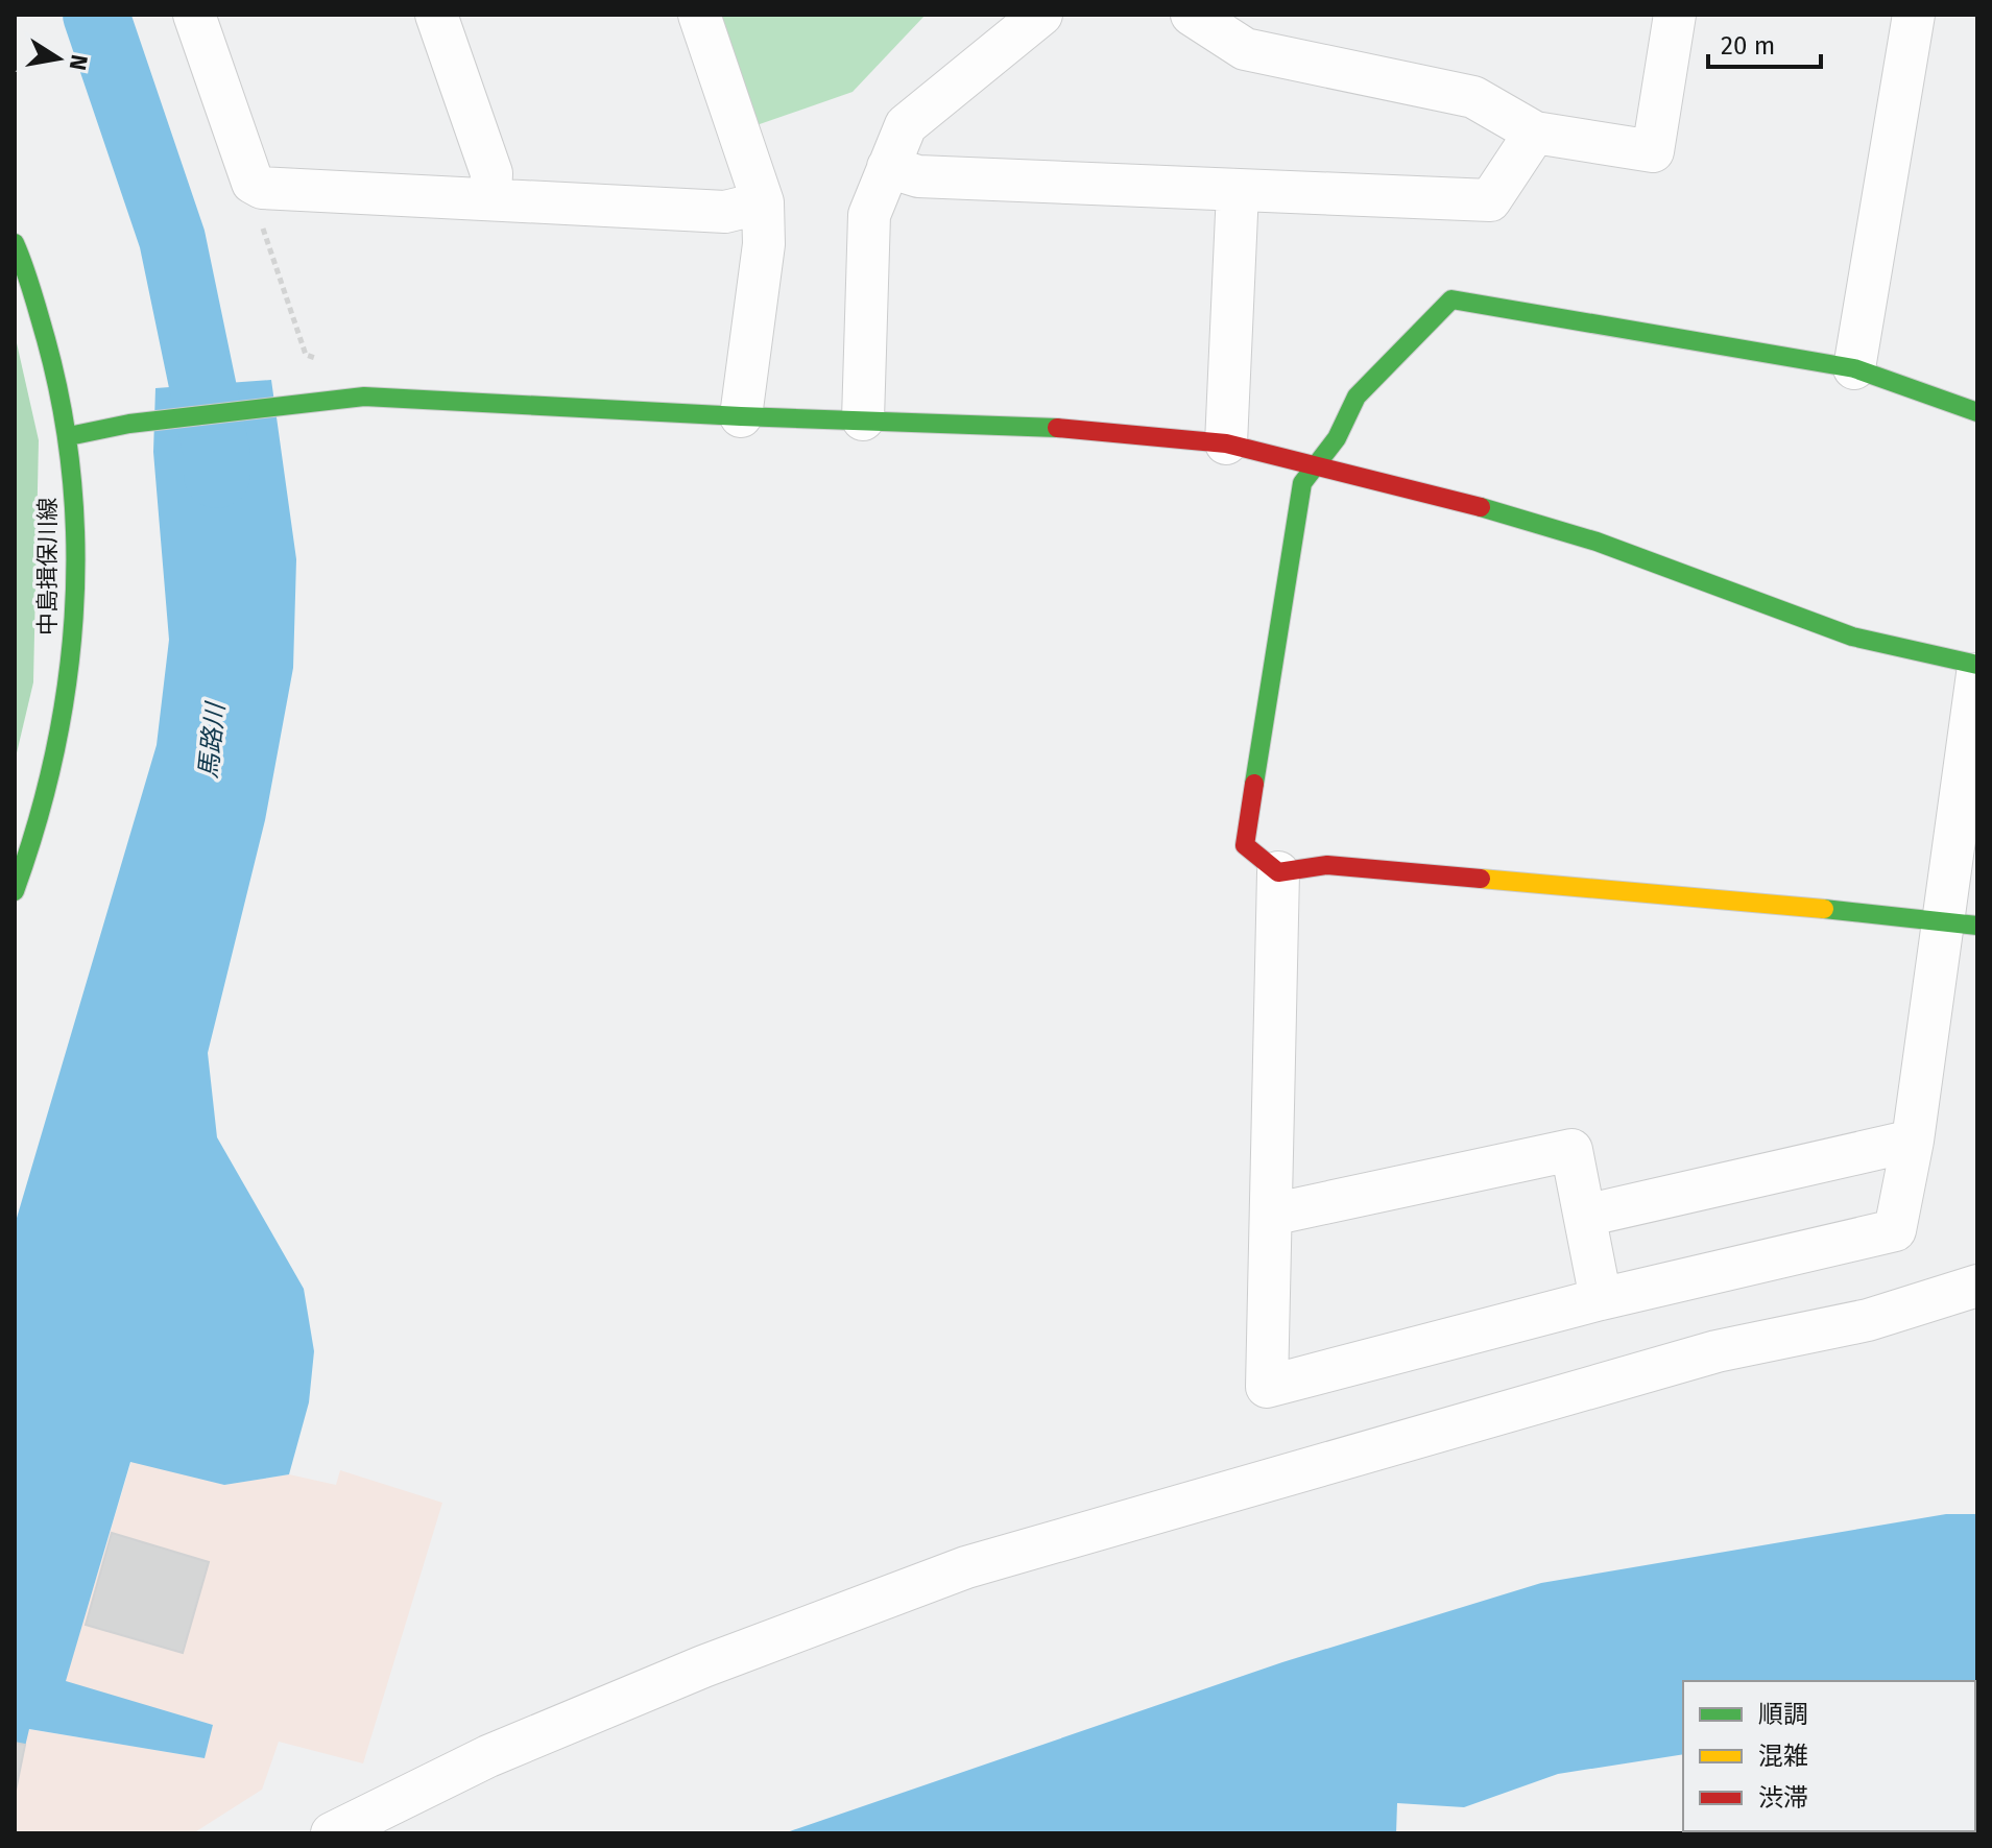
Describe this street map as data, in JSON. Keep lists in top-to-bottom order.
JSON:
{
  "streets": {
    "street": ["中島揖保川線"]
  },
  "water": ["馬路川"],
  "legend": ["順調", "混雑", "渋滞"],
  "scale_bar": "20 m",
  "north": "right"
}
